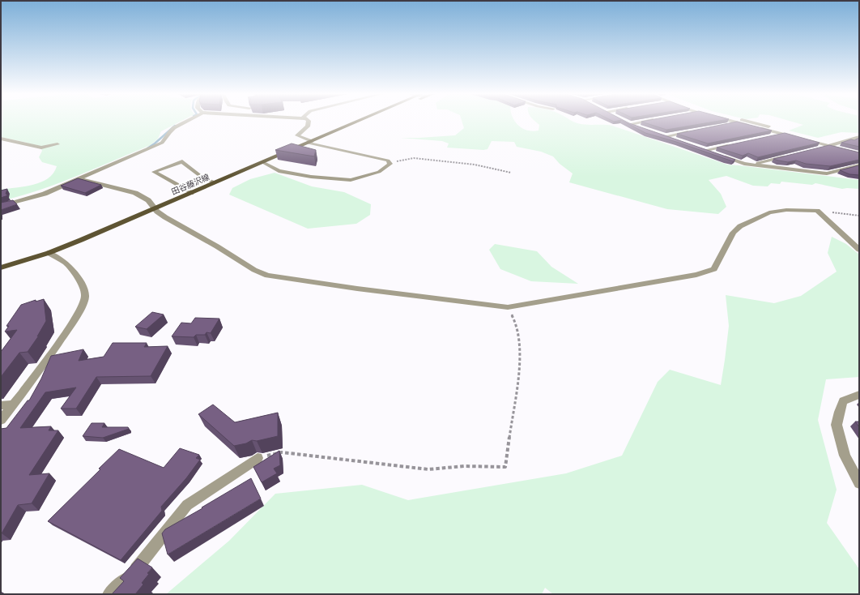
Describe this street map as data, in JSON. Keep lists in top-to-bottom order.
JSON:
{
  "streets": {
    "main road": ["田谷藤沢線"]
  }
}
